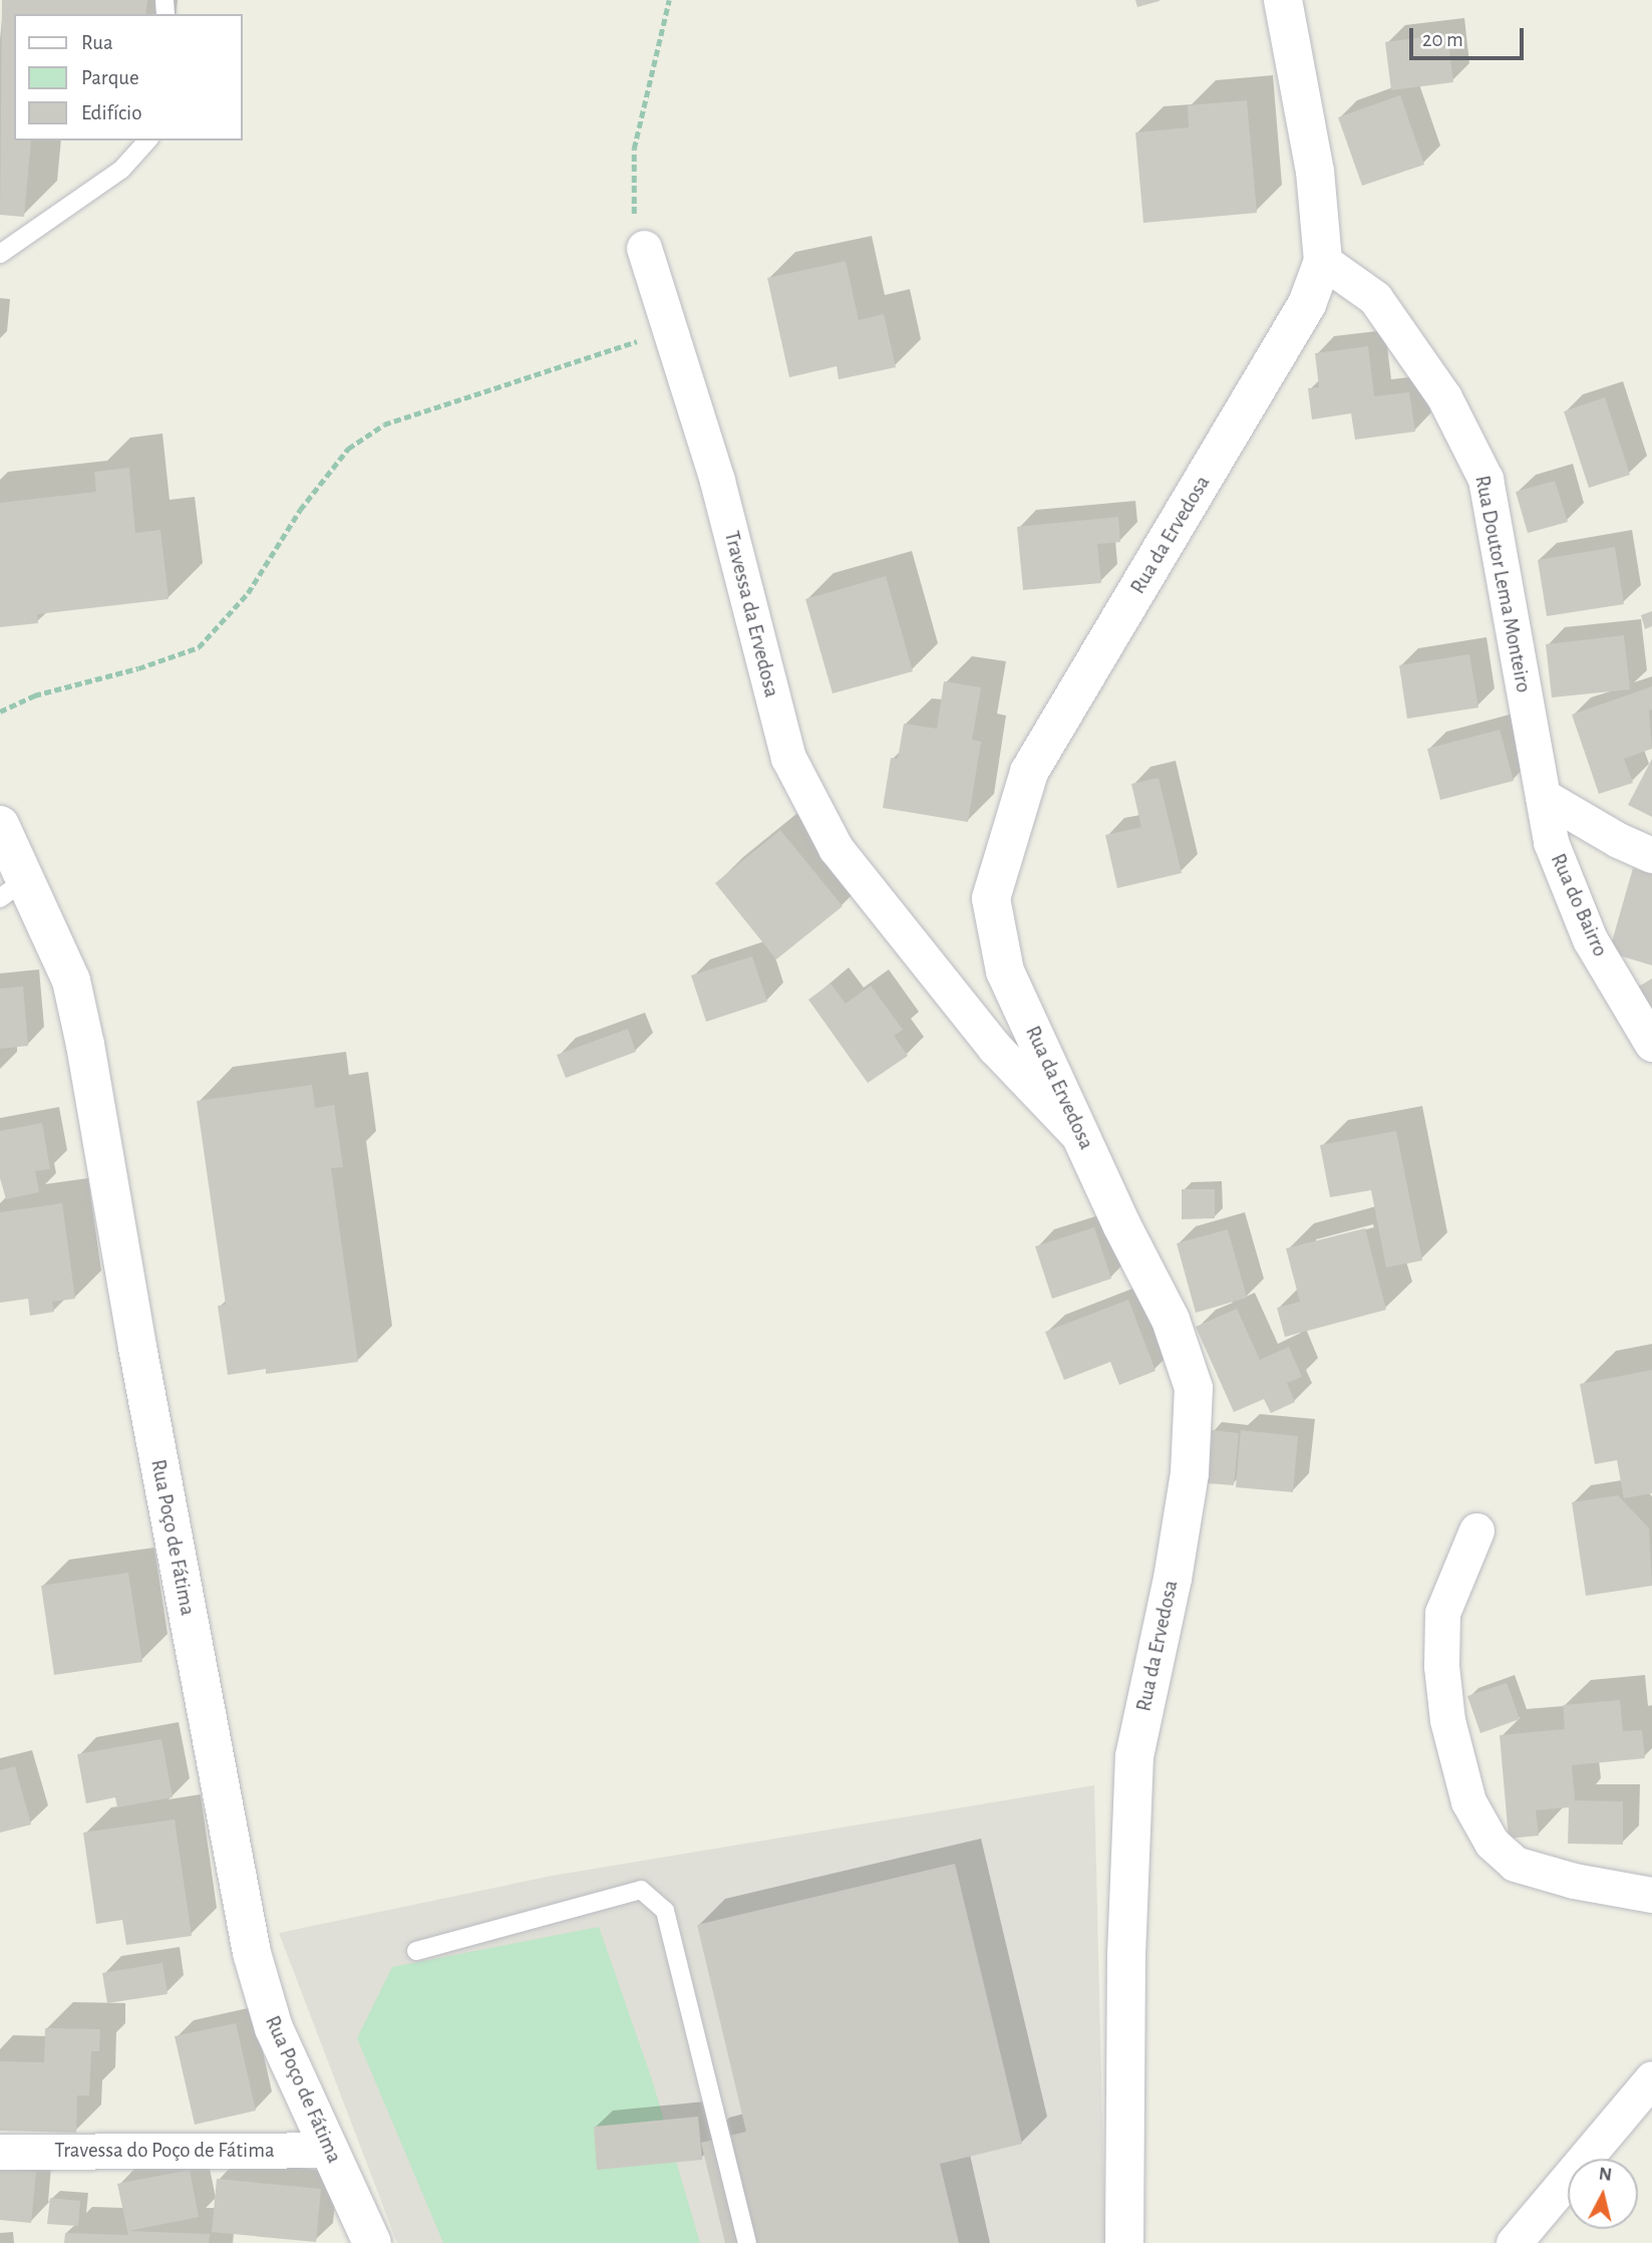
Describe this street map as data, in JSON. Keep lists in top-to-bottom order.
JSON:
{
  "streets": {
    "street": [
      "Rua da Ervedosa",
      "Rua Doutor Lema Monteiro",
      "Travessa da Ervedosa",
      "Rua do Bairro",
      "Rua Poço de Fátima",
      "Travessa do Poço de Fátima"
    ]
  },
  "crossings": [
    ["Rua da Ervedosa", "Rua Doutor Lema Monteiro"],
    ["Rua da Ervedosa", "Travessa da Ervedosa"],
    ["Rua Doutor Lema Monteiro", "Rua do Bairro"],
    ["Rua Poço de Fátima", "Travessa do Poço de Fátima"]
  ],
  "legend": ["Rua", "Parque", "Edifício"],
  "scale_bar": "20 m",
  "north": "top"
}
